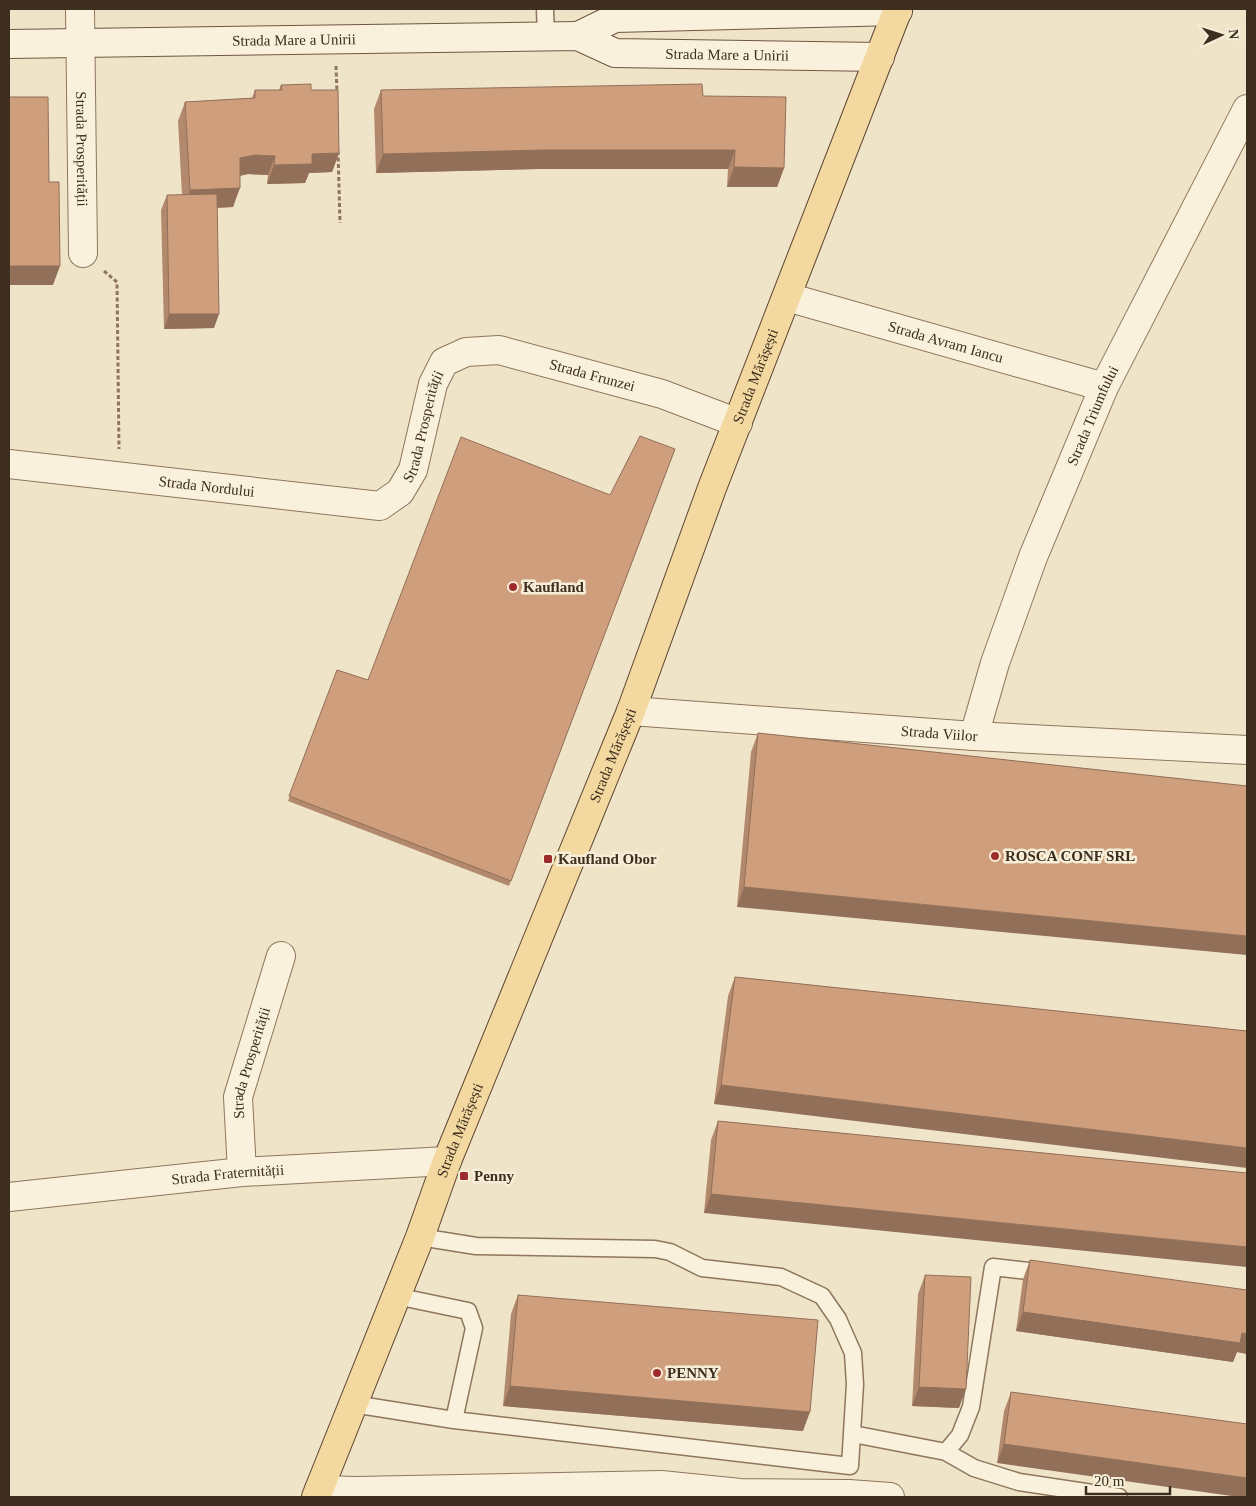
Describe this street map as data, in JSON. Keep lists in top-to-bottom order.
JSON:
{
  "streets": {
    "main road": ["Strada Mărășești"],
    "street": [
      "Strada Mare a Unirii",
      "Strada Prosperității",
      "Strada Avram Iancu",
      "Strada Frunzei",
      "Strada Triumfului",
      "Strada Nordului",
      "Strada Viilor",
      "Strada Fraternității"
    ]
  },
  "crossings": [
    ["Strada Mare a Unirii", "Strada Prosperității"],
    ["Strada Mare a Unirii", "Strada Mărășești"],
    ["Strada Prosperității", "Strada Frunzei"],
    ["Strada Prosperității", "Strada Nordului"],
    ["Strada Prosperității", "Strada Fraternității"],
    ["Strada Avram Iancu", "Strada Mărășești"],
    ["Strada Avram Iancu", "Strada Triumfului"],
    ["Strada Frunzei", "Strada Mărășești"],
    ["Strada Mărășești", "Strada Viilor"],
    ["Strada Mărășești", "Strada Fraternității"],
    ["Strada Triumfului", "Strada Viilor"]
  ],
  "places": {
    "other": ["Kaufland", "ROSCA CONF SRL", "PENNY"],
    "transit": ["Kaufland Obor", "Penny"]
  },
  "scale_bar": "20 m",
  "north": "right"
}
